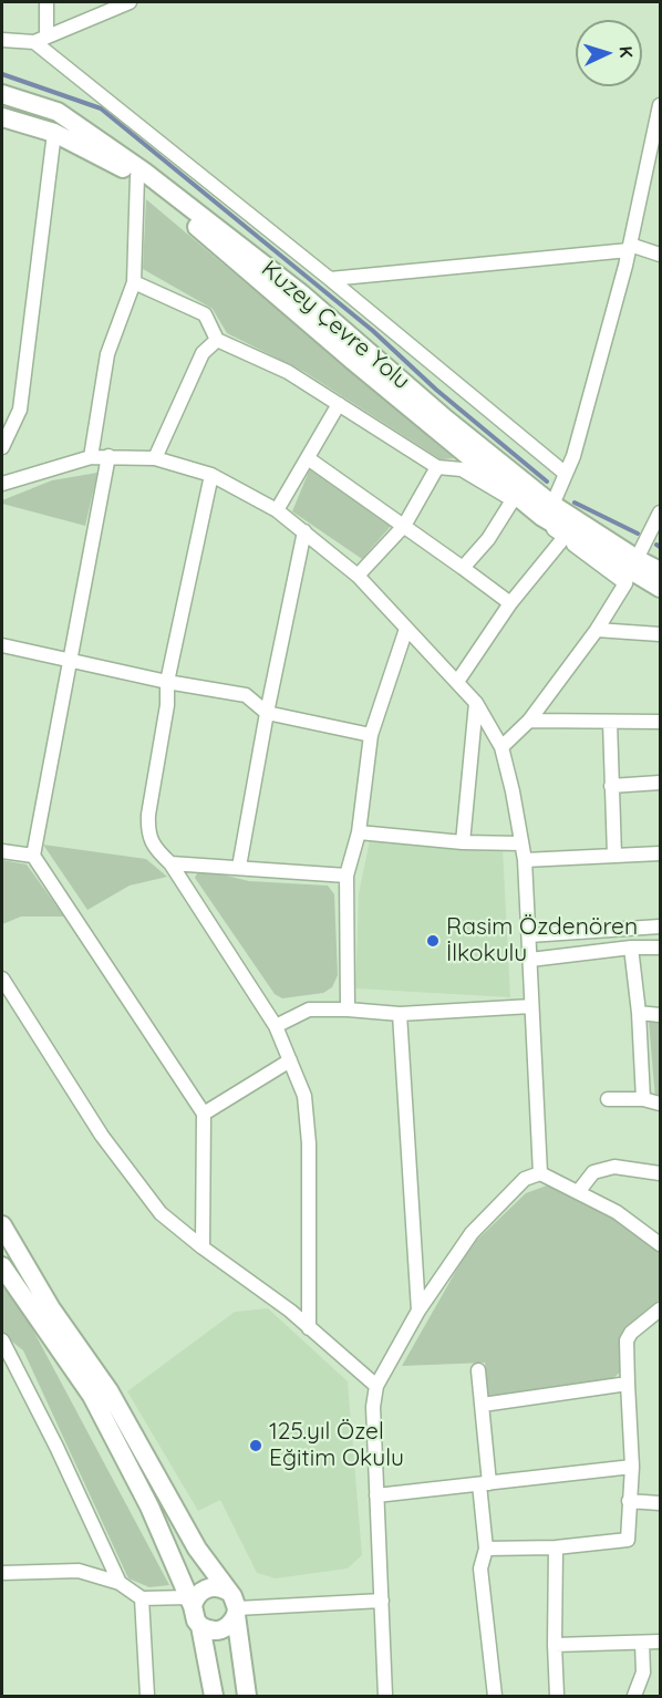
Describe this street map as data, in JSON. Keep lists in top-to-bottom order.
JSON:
{
  "streets": {
    "main road": ["Kuzey Çevre Yolu"]
  },
  "places": ["Rasim Özdenören İlkokulu", "125.yıl Özel Eğitim Okulu"],
  "north": "right"
}
